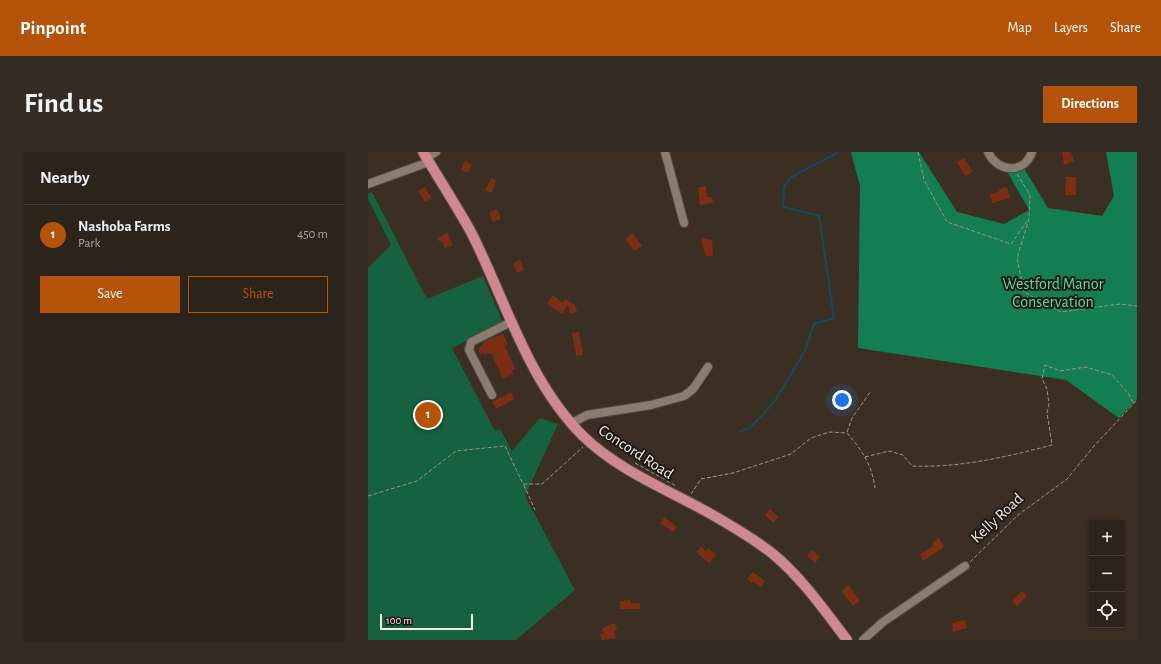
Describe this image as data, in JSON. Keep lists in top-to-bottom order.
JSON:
{
  "streets": {
    "main road": ["Concord Road"],
    "street": ["Kelly Road"]
  },
  "parks": ["Westford Manor Conservation"],
  "scale_bar": "100 m",
  "page": {
    "header": "Pinpoint",
    "nav": ["Map", "Layers", "Share"],
    "buttons": [
      "Directions",
      ["Save", "Share"]
    ],
    "title": "Find us",
    "heading": "Nearby",
    "list": [
      {
        "mark": "1",
        "name": "Nashoba Farms",
        "note": "Park",
        "value": "450 m"
      }
    ],
    "pins": "1",
    "map_buttons": ["+", "−"],
    "scale": "100 m"
  }
}
